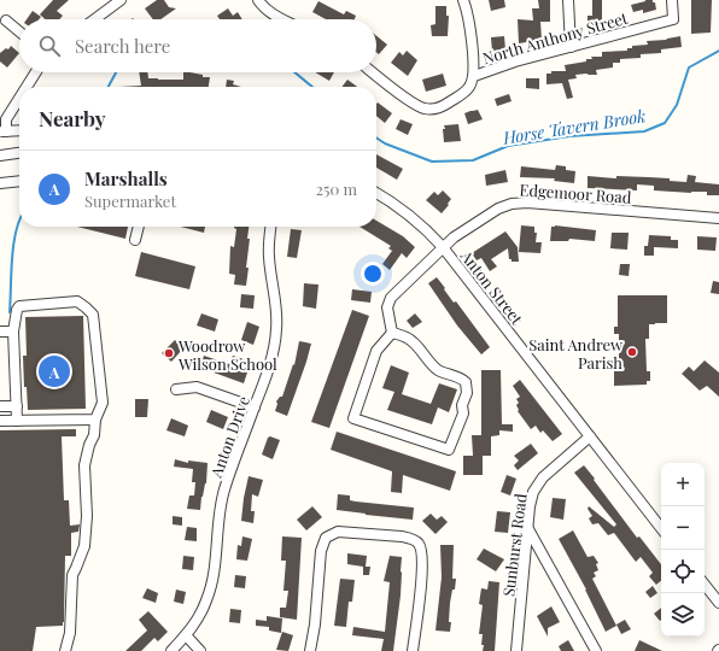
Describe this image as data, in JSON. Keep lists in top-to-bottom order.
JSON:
{
  "streets": {
    "street": [
      "North Anthony Street",
      "Edgemoor Road",
      "Anton Street",
      "Anton Drive",
      "Sunburst Road"
    ]
  },
  "crossings": [
    ["Edgemoor Road", "Anton Street"],
    ["Anton Street", "Sunburst Road"]
  ],
  "water": ["Horse Tavern Brook"],
  "places": ["Saint Andrew Parish", "Woodrow Wilson School"],
  "page": {
    "search": "Search here",
    "heading": "Nearby",
    "list": [
      {
        "mark": "A",
        "name": "Marshalls",
        "note": "Supermarket",
        "value": "250 m"
      }
    ],
    "pins": "A",
    "map_buttons": ["+", "−"]
  }
}
